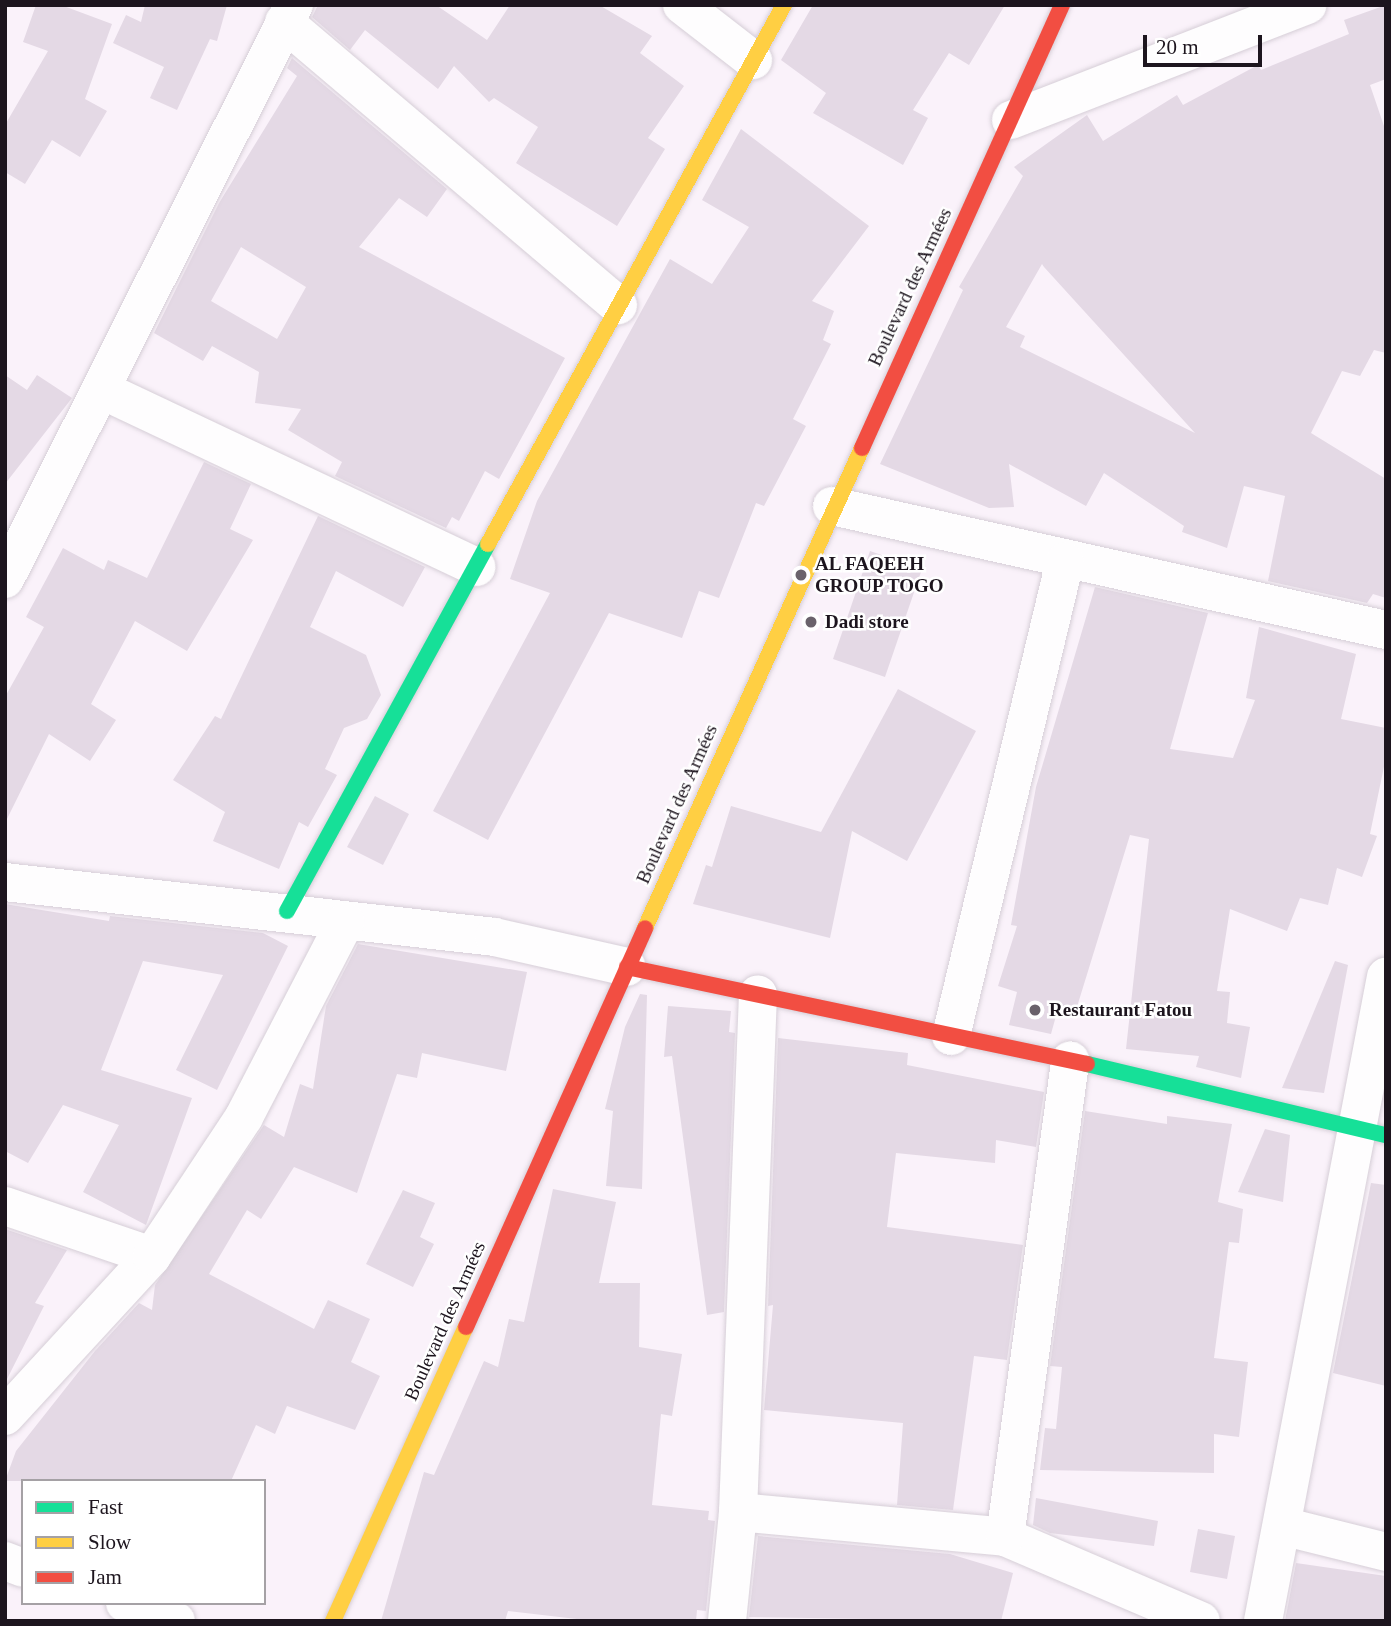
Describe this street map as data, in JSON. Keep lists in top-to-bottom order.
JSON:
{
  "streets": {
    "street": ["Boulevard des Armées"]
  },
  "places": ["AL FAQEEH GROUP TOGO", "Dadi store", "Restaurant Fatou"],
  "legend": ["Fast", "Slow", "Jam"],
  "scale_bar": "20 m"
}
